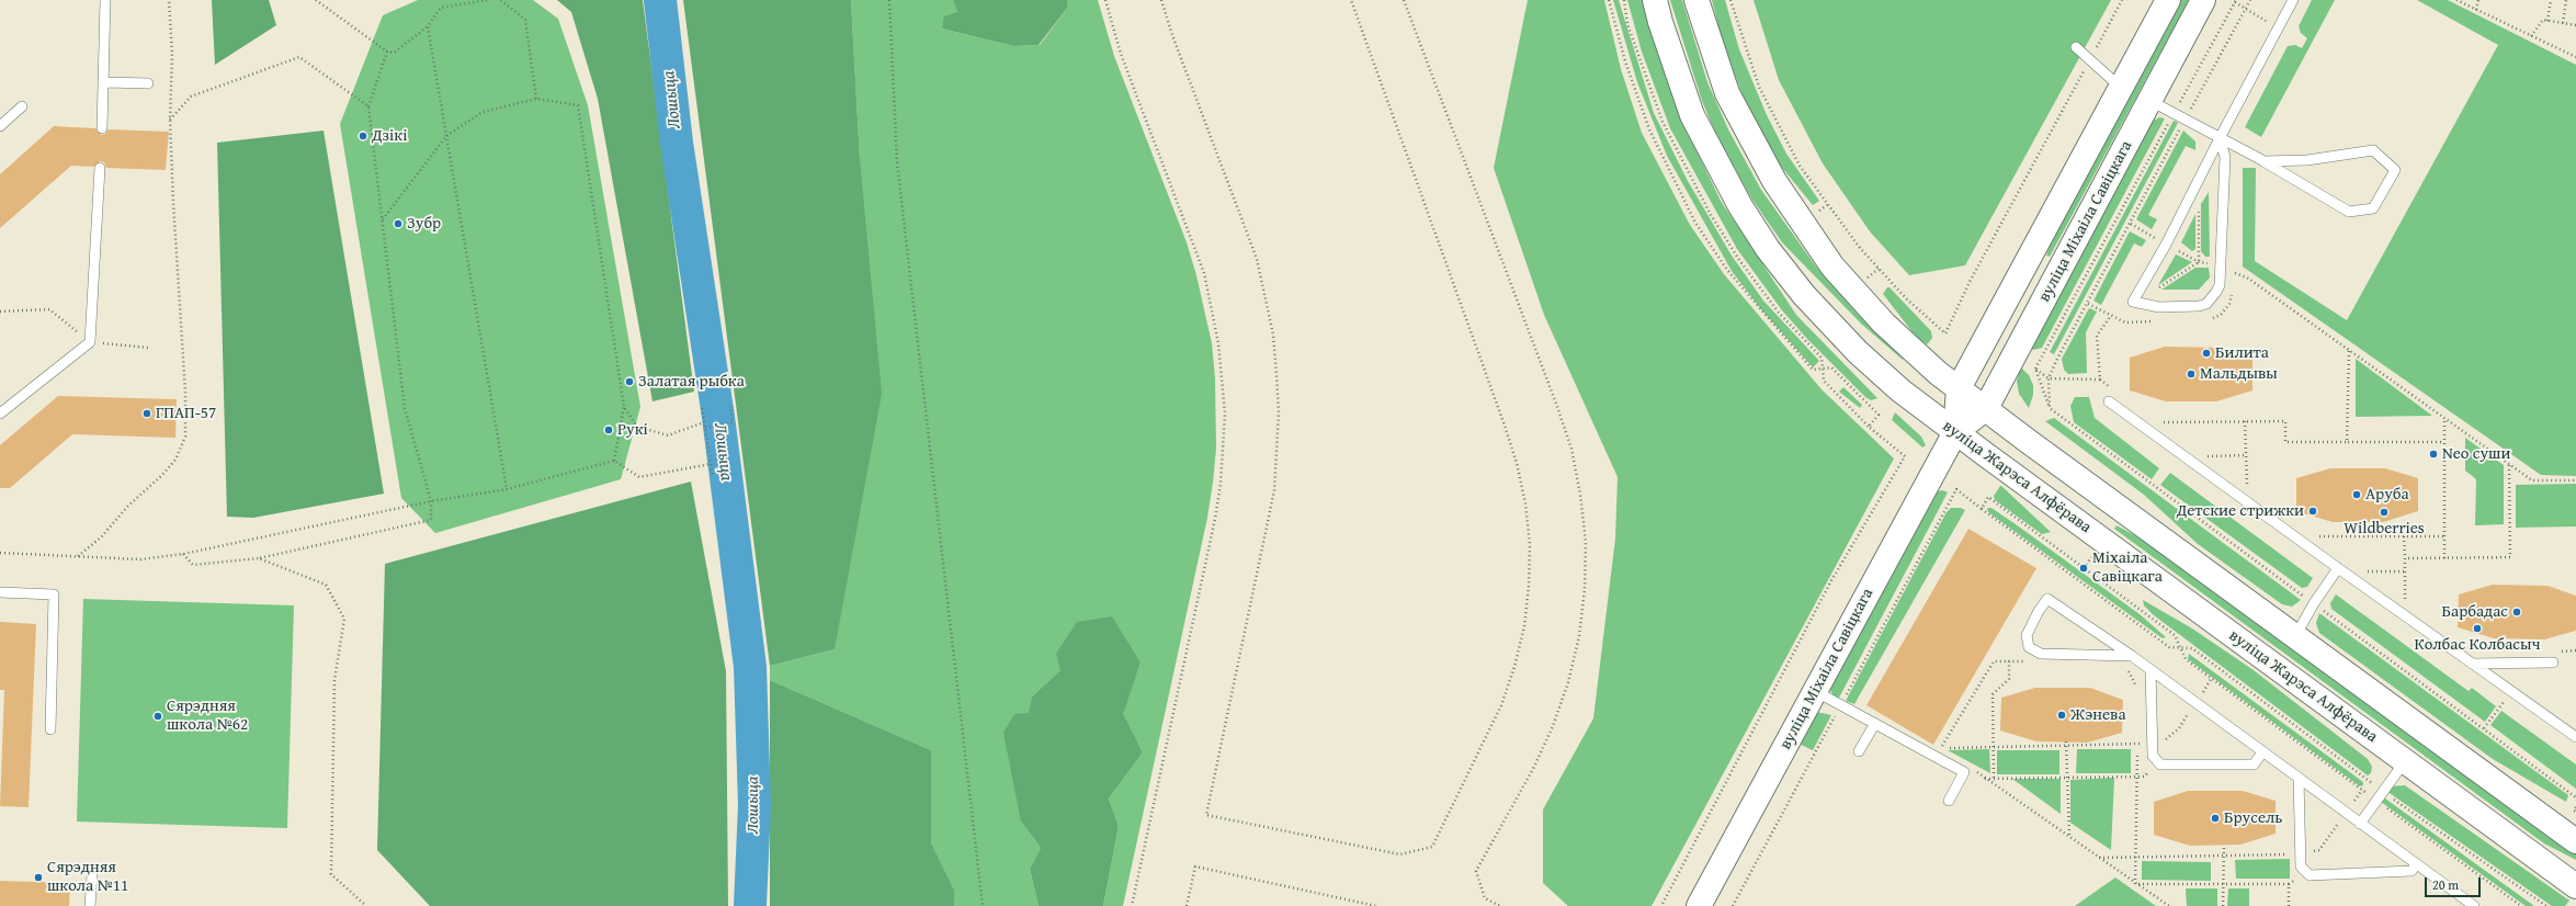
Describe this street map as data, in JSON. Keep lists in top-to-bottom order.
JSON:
{
  "streets": {
    "main road": ["вуліца Міхаіла Савіцкага", "вуліца Жарэса Алфёрава"]
  },
  "crossings": [
    ["вуліца Міхаіла Савіцкага", "вуліца Жарэса Алфёрава"]
  ],
  "water": ["Лошыца"],
  "places": [
    "Дзікі",
    "Зубр",
    "Билита",
    "Мальдывы",
    "Залатая рыбка",
    "ГПАП-57",
    "Рукі",
    "Neo суши",
    "Аруба",
    "Детские стрижки",
    "Wildberries",
    "Міхаіла Савіцкага",
    "Барбадас",
    "Колбас Колбасыч",
    "Жэнева",
    "Сярэдняя школа №62",
    "Брусель",
    "Сярэдняя школа №11"
  ],
  "scale_bar": "20 m"
}
